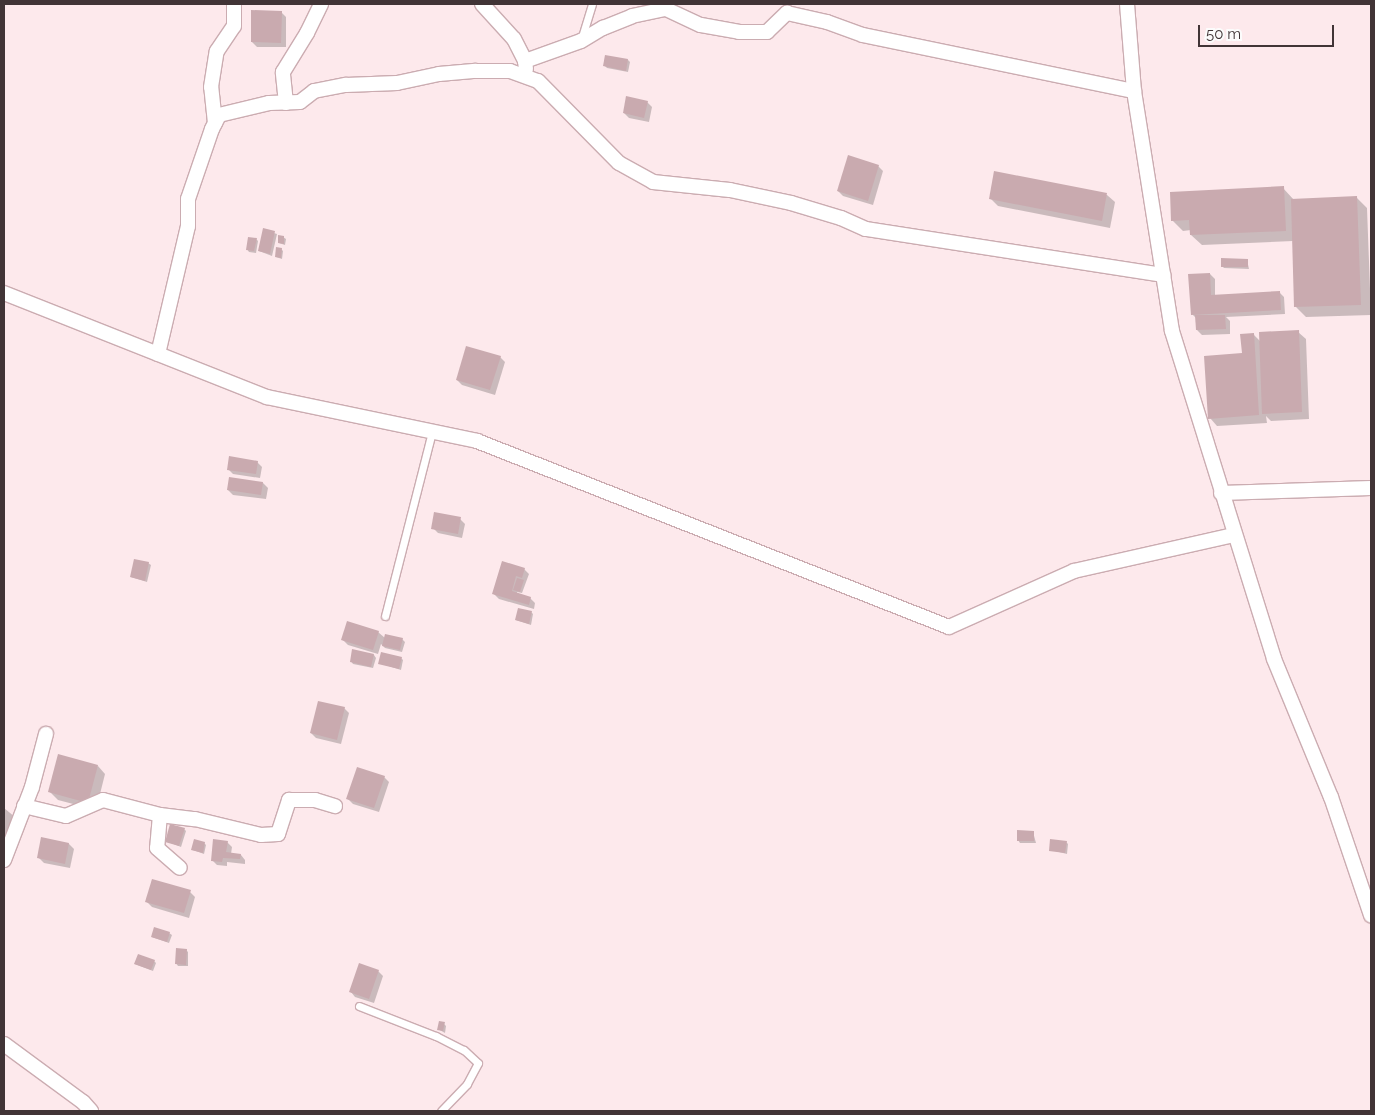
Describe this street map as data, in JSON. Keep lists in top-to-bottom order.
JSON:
{
  "scale_bar": "50 m"
}
